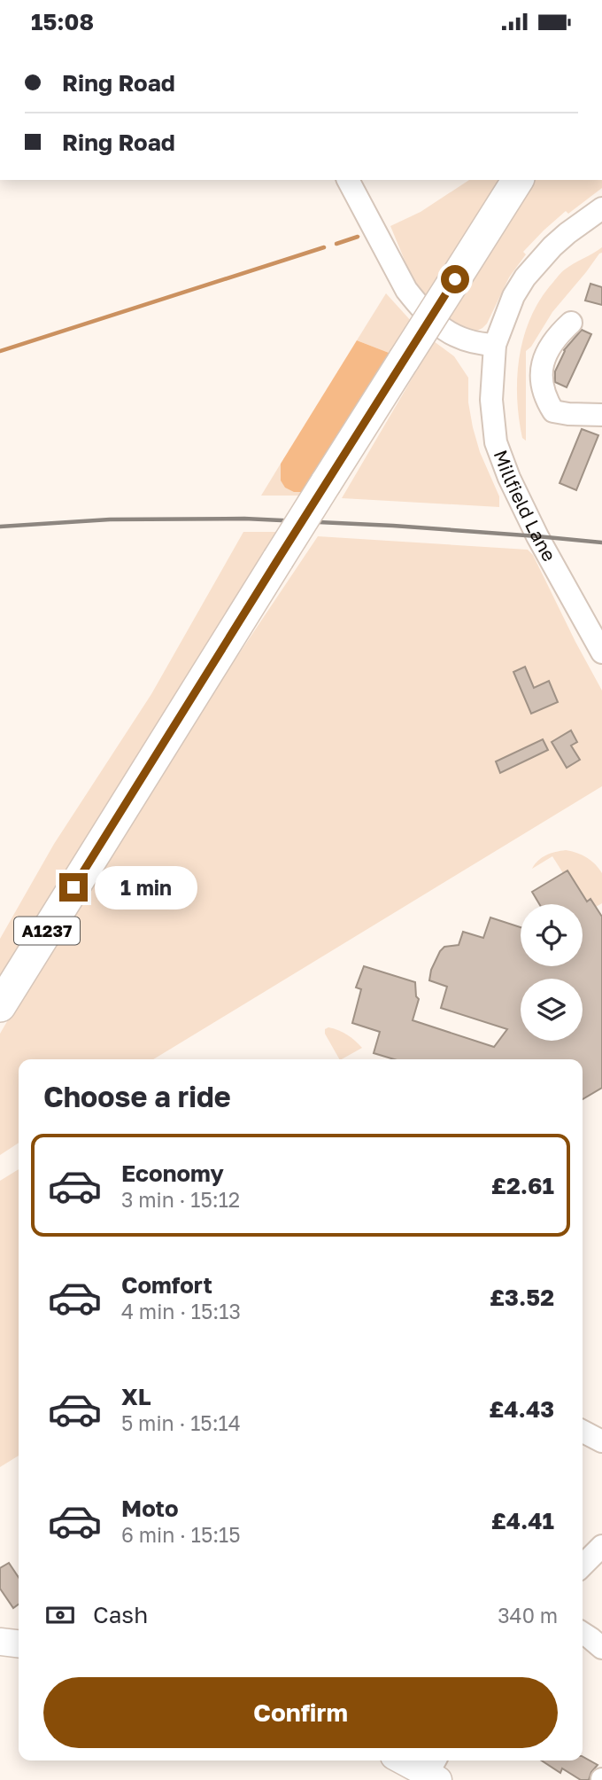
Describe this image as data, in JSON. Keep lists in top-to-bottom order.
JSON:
{
  "streets": {
    "highway": ["A1237"],
    "street": ["Millfield Lane"]
  },
  "page": {
    "status": "15:08",
    "banner": ["Ring Road", "Ring Road"],
    "bubble": "1 min",
    "heading": "Choose a ride",
    "list": [
      {
        "name": "Economy",
        "note": "3 min · 15:12",
        "value": "£2.61"
      },
      {
        "name": "Comfort",
        "note": "4 min · 15:13",
        "value": "£3.52"
      },
      {
        "name": "XL",
        "note": "5 min · 15:14",
        "value": "£4.43"
      },
      {
        "name": "Moto",
        "note": "6 min · 15:15",
        "value": "£4.41"
      }
    ],
    "pay": ["Cash", "340 m"],
    "buttons": "Confirm"
  }
}
